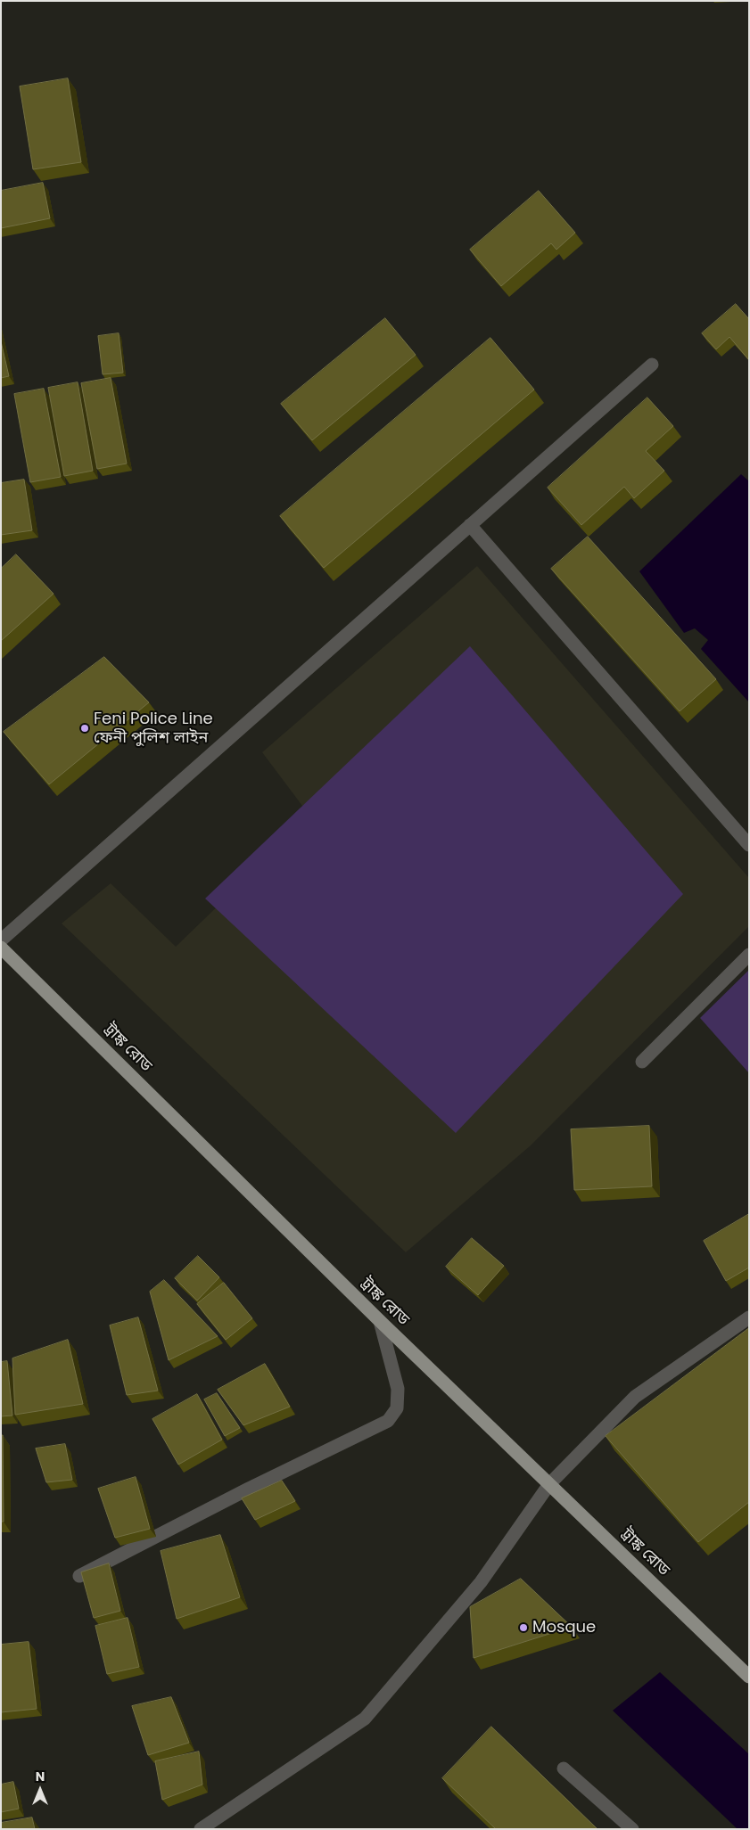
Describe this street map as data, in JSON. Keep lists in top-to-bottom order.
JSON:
{
  "streets": {
    "main road": ["ট্রাঙ্ক রোড"]
  },
  "places": ["Feni Police Line ফেনী পুলিশ লাইন", "Mosque"],
  "north": "top"
}
